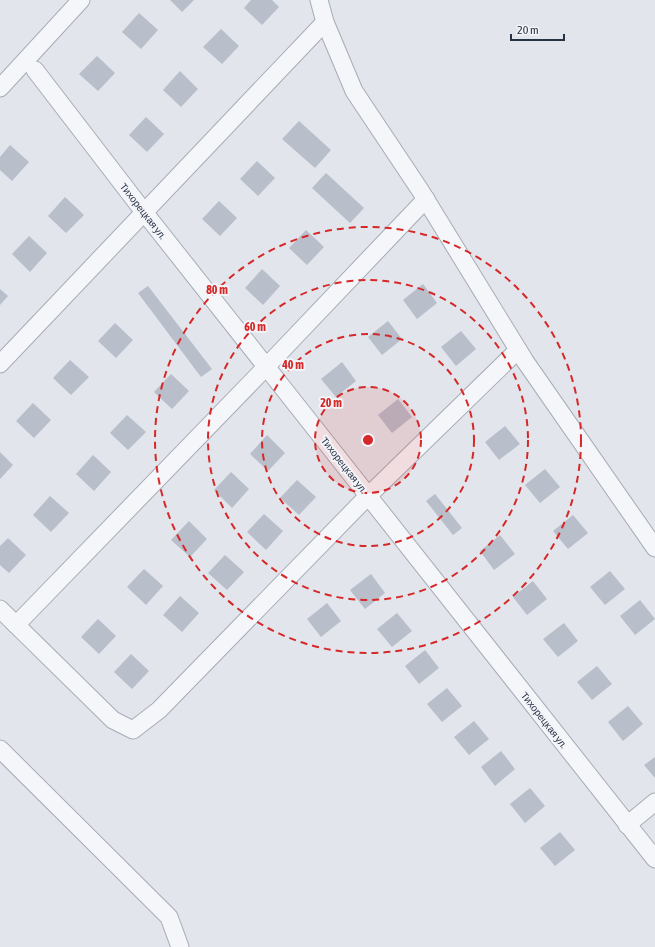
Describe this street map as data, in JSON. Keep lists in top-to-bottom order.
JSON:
{
  "streets": {
    "street": ["Тихорецкая ул."]
  },
  "scale_bar": "20 m",
  "rings": [
    "80 m",
    "60 m",
    "40 m",
    "20 m"
  ]
}
